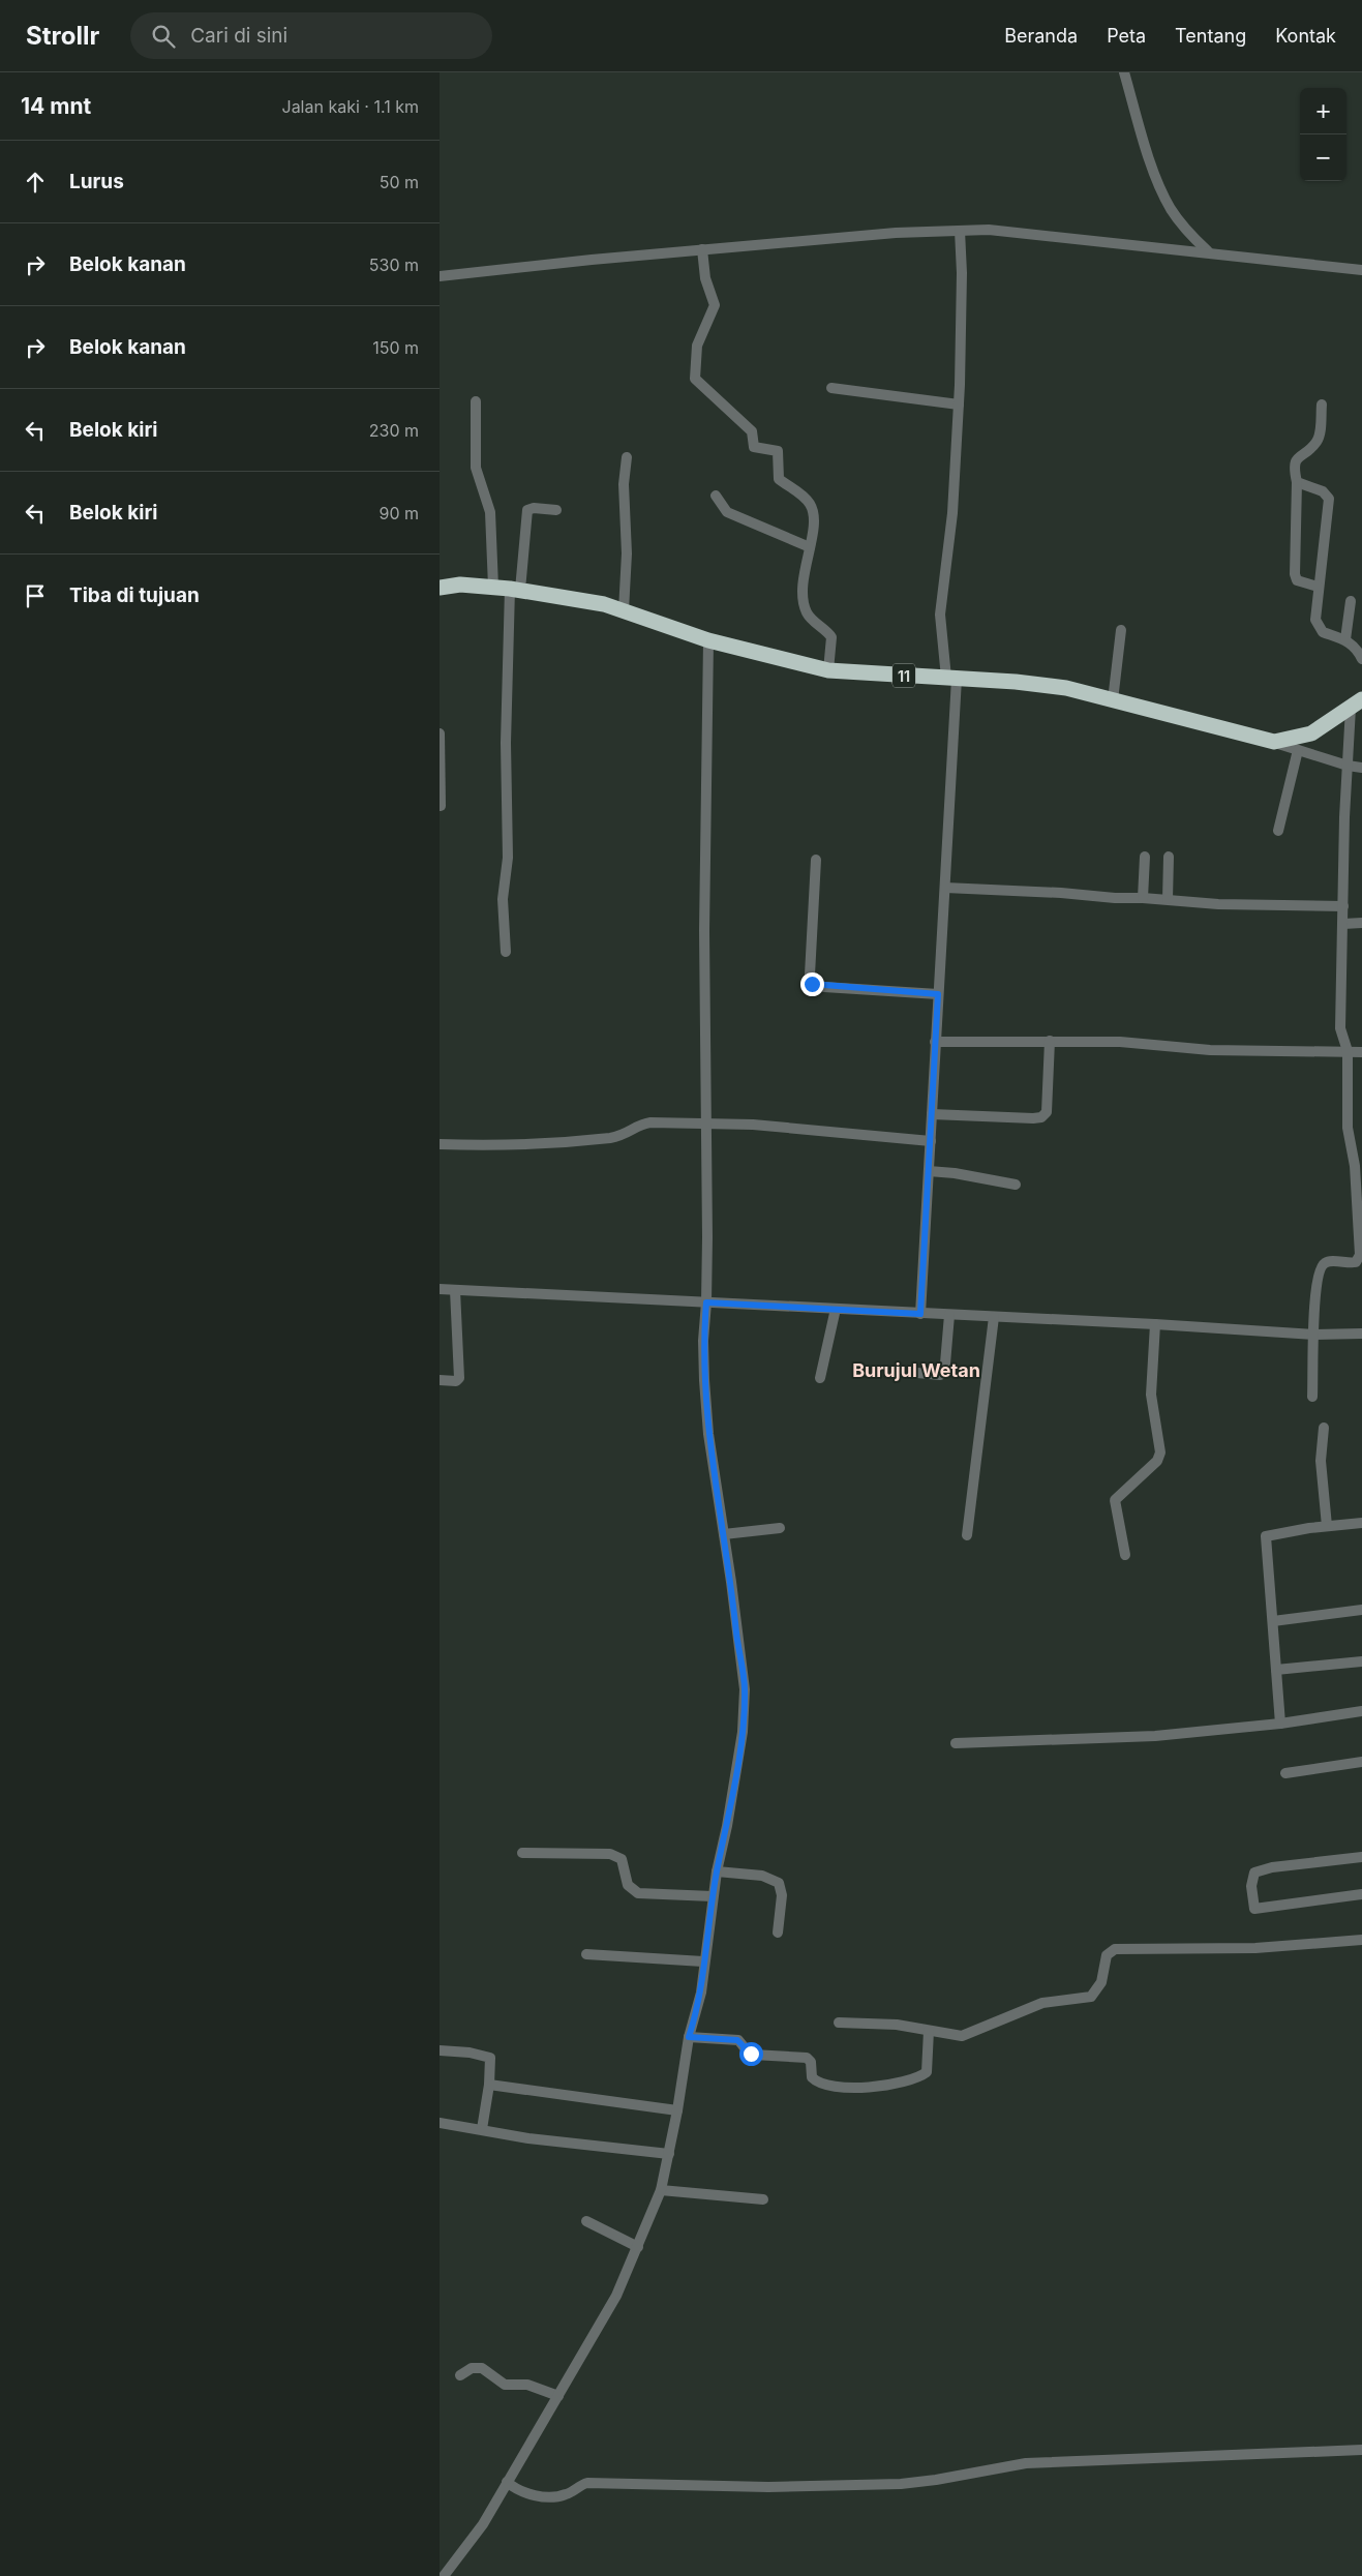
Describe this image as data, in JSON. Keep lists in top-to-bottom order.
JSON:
{
  "streets": {
    "highway": ["11"]
  },
  "districts": ["Burujul Wetan"],
  "page": {
    "header": "Strollr",
    "search": "Cari di sini",
    "nav": [
      "Beranda",
      "Peta",
      "Tentang",
      "Kontak"
    ],
    "heading": ["14 mnt", "Jalan kaki · 1.1 km"],
    "map_buttons": ["+", "−"],
    "list": [
      ["Lurus", "50 m"],
      ["Belok kanan", "530 m"],
      ["Belok kanan", "150 m"],
      ["Belok kiri", "230 m"],
      ["Belok kiri", "90 m"],
      "Tiba di tujuan"
    ]
  }
}
